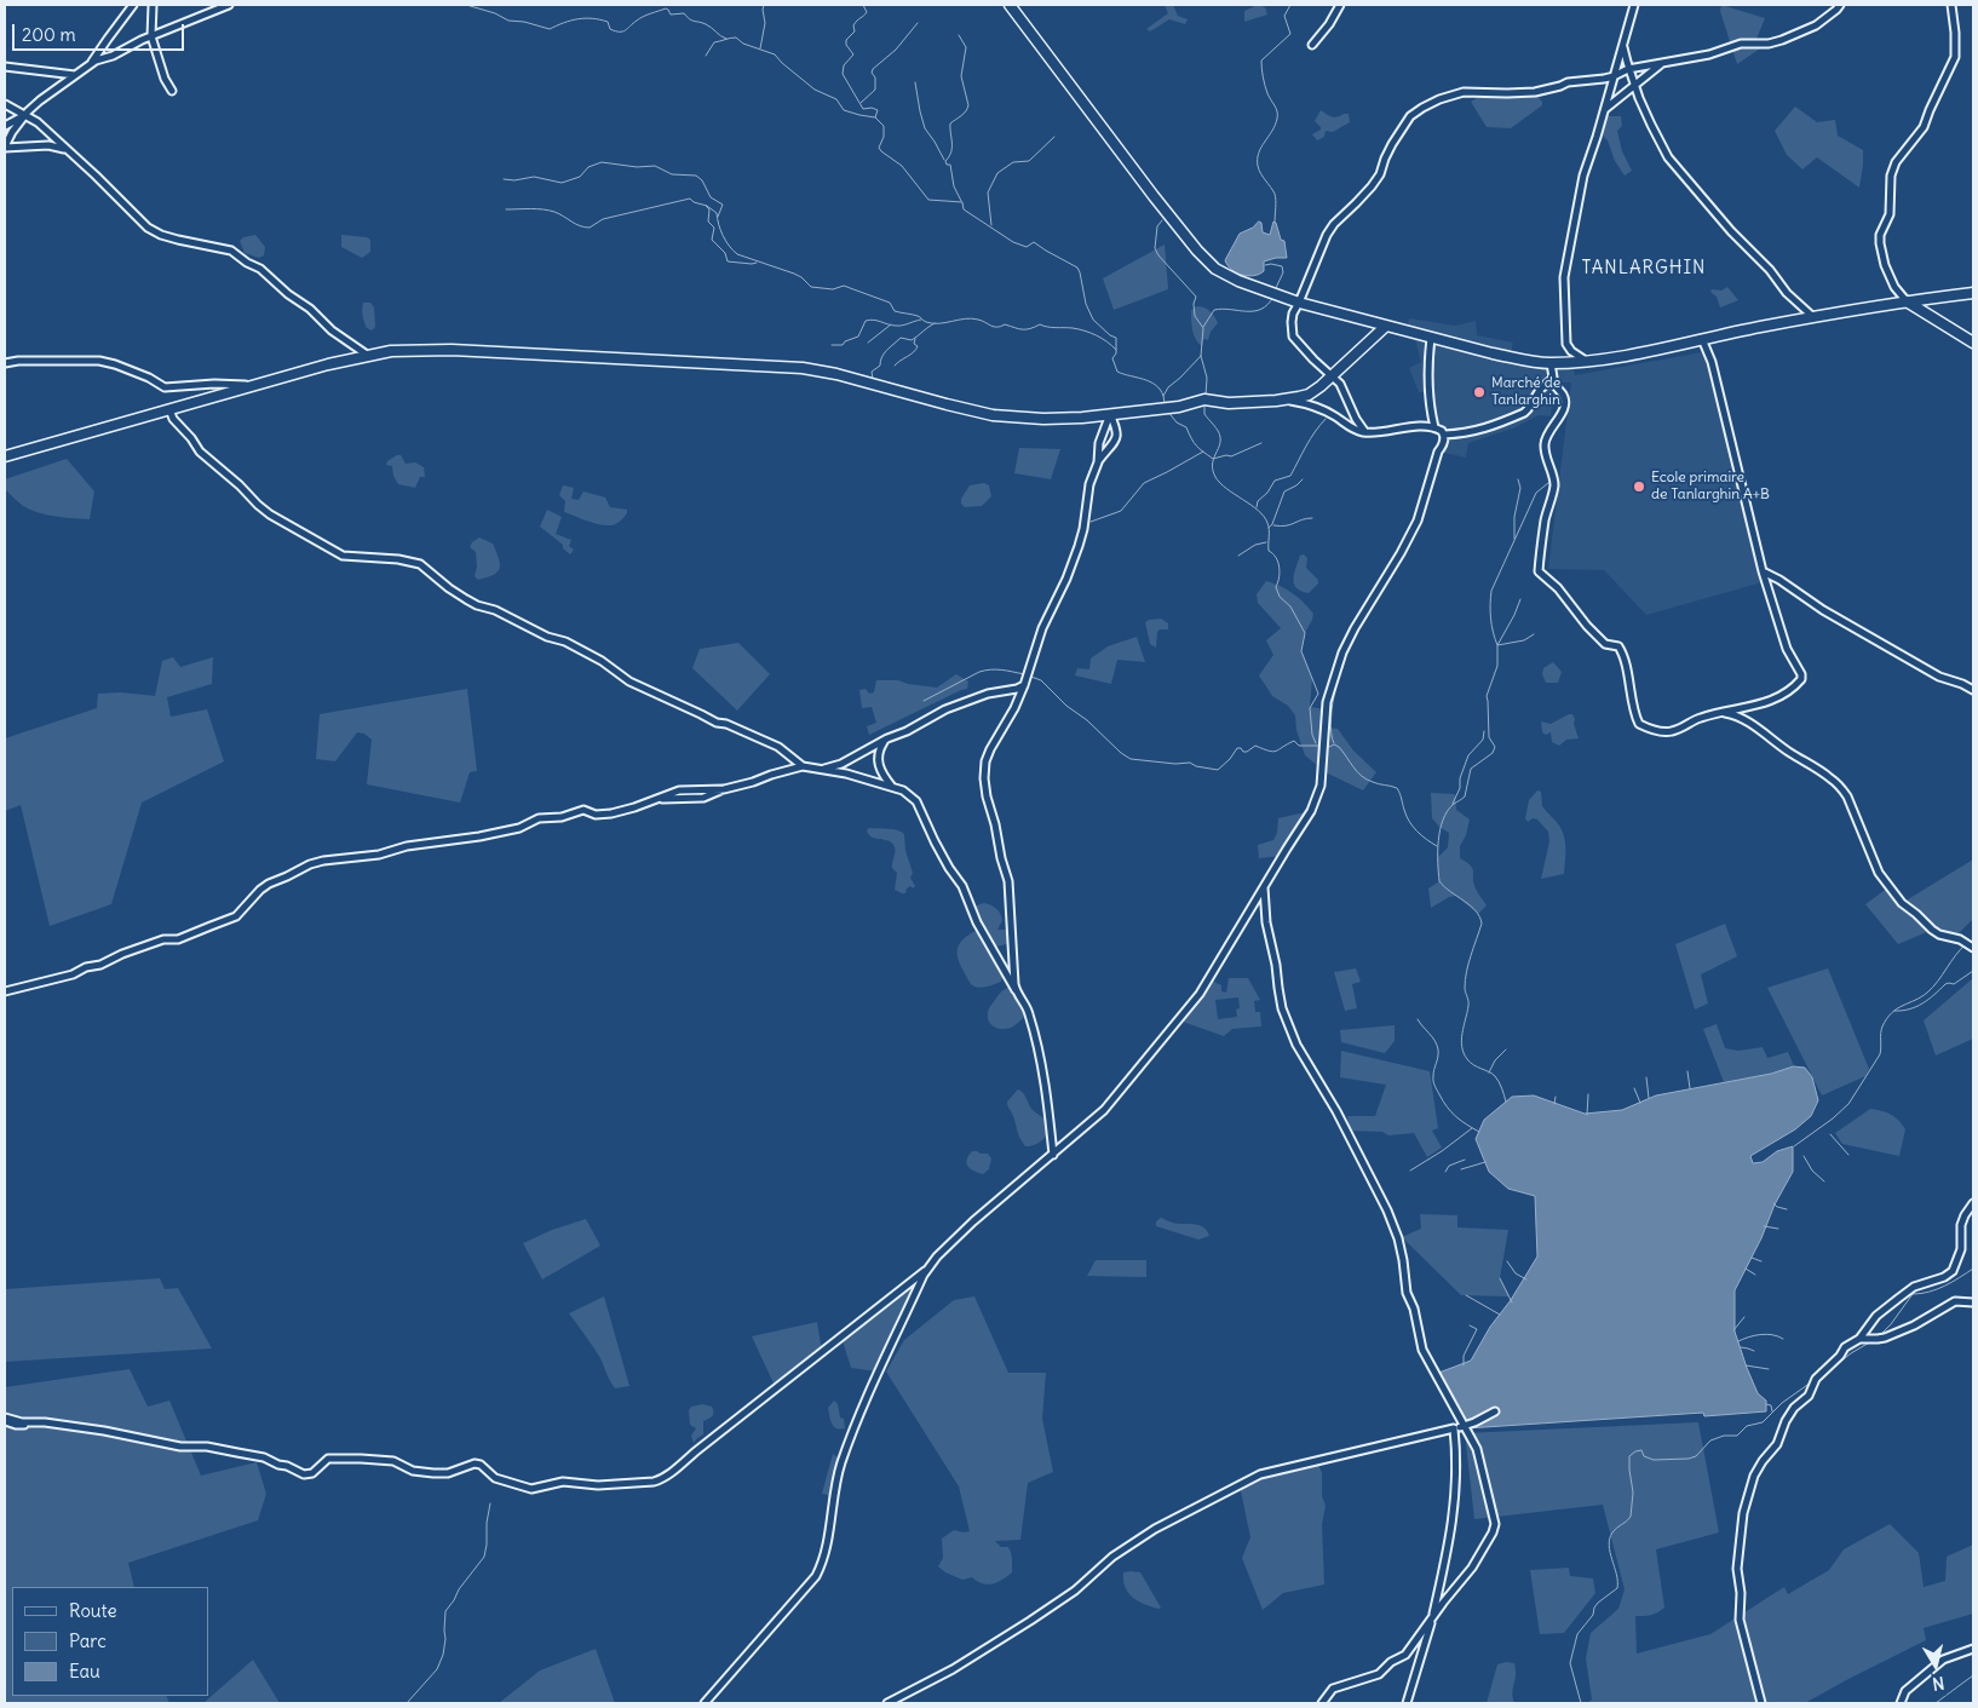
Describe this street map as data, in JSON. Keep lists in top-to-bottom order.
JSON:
{
  "districts": ["TANLARGHIN"],
  "places": ["Marché de Tanlarghin", "Ecole primaire de Tanlarghin A+B"],
  "legend": ["Route", "Parc", "Eau"],
  "scale_bar": "200 m",
  "north": "bottom"
}
